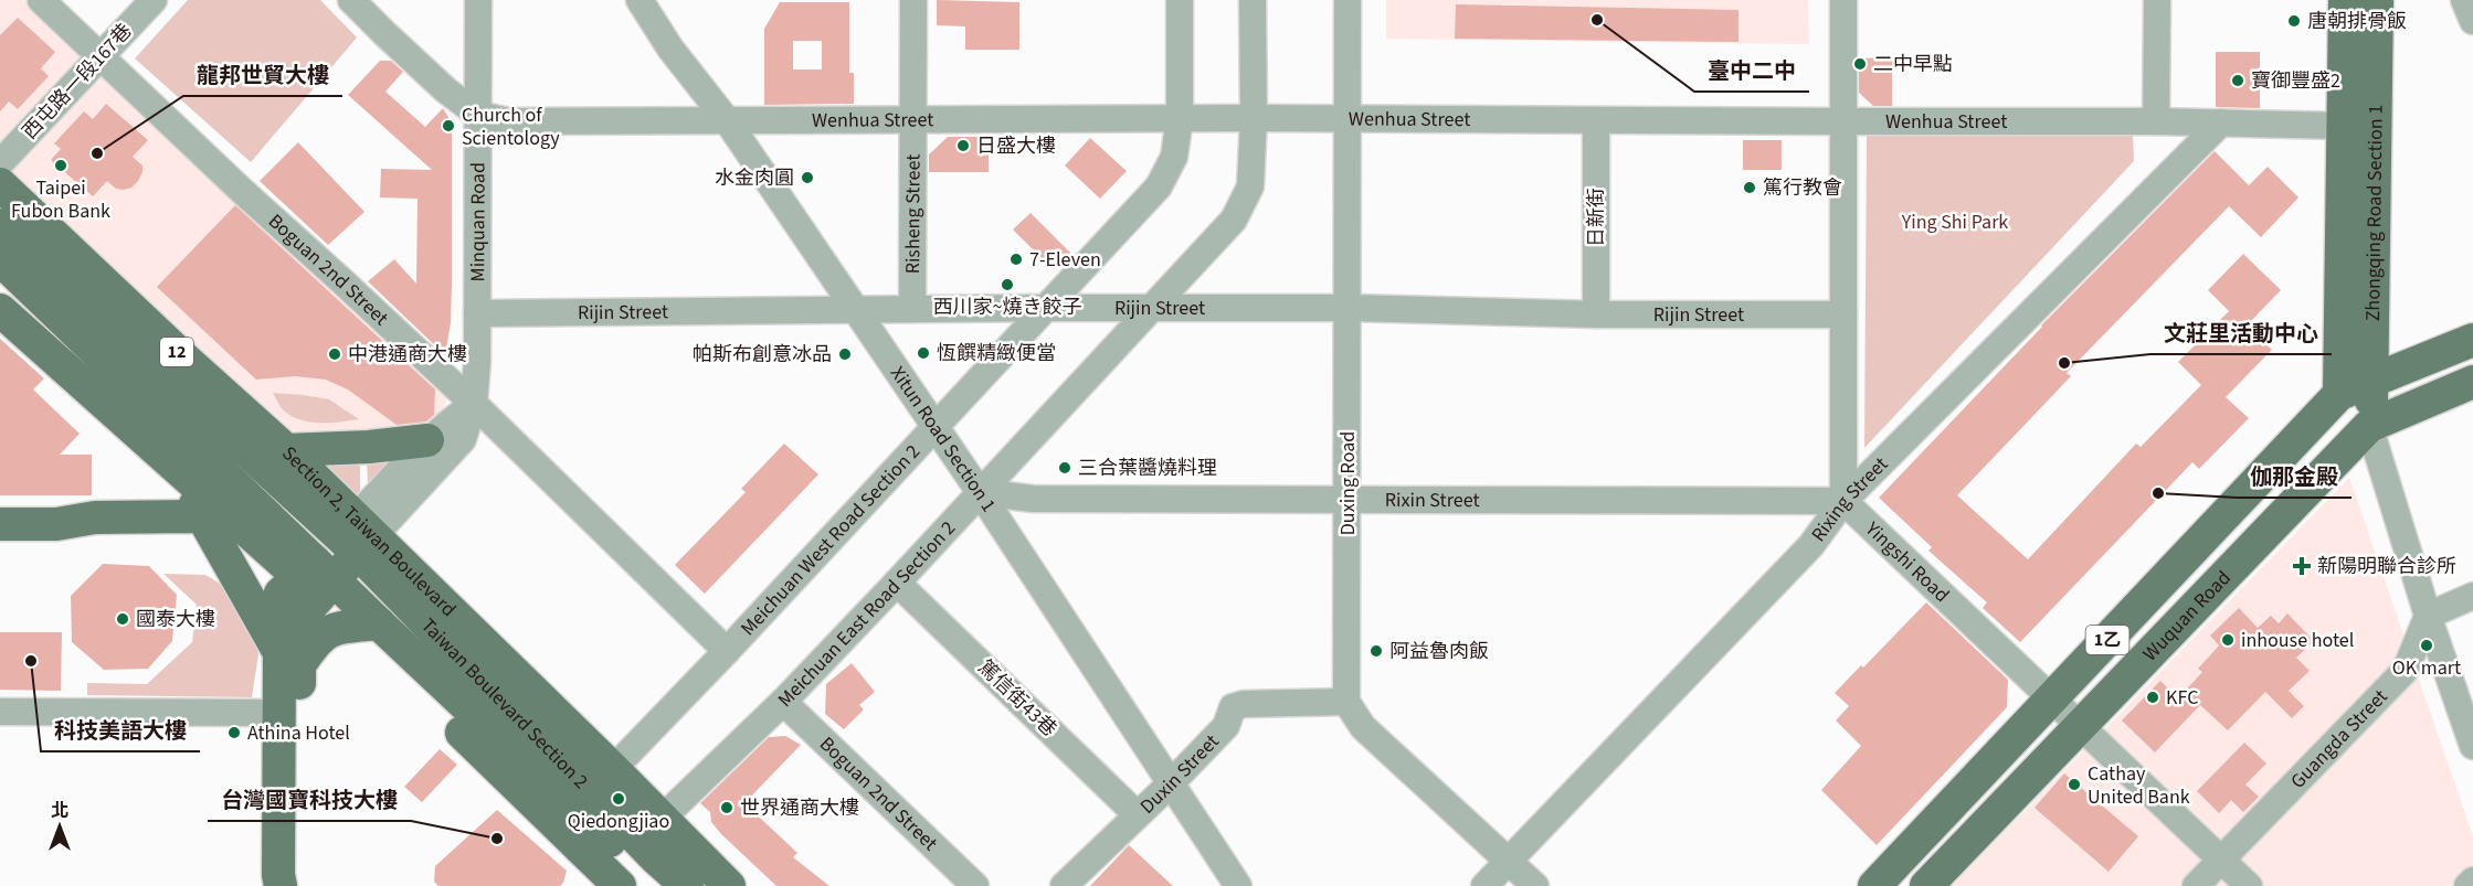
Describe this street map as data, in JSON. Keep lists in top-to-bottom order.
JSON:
{
  "streets": {
    "main road": [
      "Zhongqing Road Section 1",
      "Minquan Road",
      "12",
      "Section 2, Taiwan Boulevard",
      "Wuquan Road",
      "1乙",
      "Taiwan Boulevard Section 2"
    ],
    "street": [
      "西屯路一段167巷",
      "Wenhua Street",
      "Risheng Street",
      "日新街",
      "Boguan 2nd Street",
      "Rijin Street",
      "Xitun Road Section 1",
      "Duxing Road",
      "Rixin Street",
      "Rixing Street",
      "Meichuan West Road Section 2",
      "Yingshi Road",
      "Meichuan East Road Section 2",
      "篤信街43巷",
      "Guangda Street",
      "Duxin Street"
    ]
  },
  "crossings": [
    ["西屯路一段167巷", "Boguan 2nd Street"],
    ["Wenhua Street", "Zhongqing Road Section 1"],
    ["Wenhua Street", "Risheng Street"],
    ["Wenhua Street", "日新街"],
    ["Wenhua Street", "Minquan Road"],
    ["Wenhua Street", "Xitun Road Section 1"],
    ["Wenhua Street", "Duxing Road"],
    ["Wenhua Street", "Rixing Street"],
    ["Wenhua Street", "Meichuan West Road Section 2"],
    ["Wenhua Street", "Meichuan East Road Section 2"],
    ["Zhongqing Road Section 1", "Wuquan Road"],
    ["Risheng Street", "Rijin Street"],
    ["日新街", "Rijin Street"],
    ["Minquan Road", "Boguan 2nd Street"],
    ["Minquan Road", "Rijin Street"],
    ["Minquan Road", "Section 2, Taiwan Boulevard"],
    ["Minquan Road", "Taiwan Boulevard Section 2"],
    ["Boguan 2nd Street", "Meichuan West Road Section 2"],
    ["Boguan 2nd Street", "Meichuan East Road Section 2"],
    ["Rijin Street", "Xitun Road Section 1"],
    ["Rijin Street", "Duxing Road"],
    ["Rijin Street", "Meichuan West Road Section 2"],
    ["Rijin Street", "Meichuan East Road Section 2"],
    ["Xitun Road Section 1", "Rixin Street"],
    ["Xitun Road Section 1", "Meichuan West Road Section 2"],
    ["Xitun Road Section 1", "Meichuan East Road Section 2"],
    ["Xitun Road Section 1", "Duxin Street"],
    ["Duxing Road", "Rixin Street"],
    ["Duxing Road", "Duxin Street"],
    ["Rixin Street", "Rixing Street"],
    ["Rixin Street", "Yingshi Road"],
    ["Rixin Street", "Meichuan East Road Section 2"],
    ["Rixing Street", "Yingshi Road"],
    ["Section 2, Taiwan Boulevard", "Meichuan West Road Section 2"],
    ["Section 2, Taiwan Boulevard", "Meichuan East Road Section 2"],
    ["Section 2, Taiwan Boulevard", "Taiwan Boulevard Section 2"],
    ["Yingshi Road", "Wuquan Road"],
    ["Yingshi Road", "Guangda Street"],
    ["Meichuan East Road Section 2", "篤信街43巷"],
    ["篤信街43巷", "Duxin Street"]
  ],
  "parks": ["Ying Shi Park"],
  "places": {
    "other": [
      "臺中二中",
      "唐朝排骨飯",
      "二中早點",
      "寶御豐盛2",
      "Church of Scientology",
      "日盛大樓",
      "龍邦世貿大樓",
      "Taipei Fubon Bank",
      "水金肉圓",
      "篤行教會",
      "7-Eleven",
      "西川家~燒き餃子",
      "恆饌精緻便當",
      "中港通商大樓",
      "帕斯布創意冰品",
      "文莊里活動中心",
      "三合葉醬燒料理",
      "伽那金殿",
      "國泰大樓",
      "inhouse hotel",
      "OK mart",
      "阿益魯肉飯",
      "科技美語大樓",
      "KFC",
      "Athina Hotel",
      "Cathay United Bank",
      "Qiedongjiao",
      "世界通商大樓",
      "台灣國寶科技大樓"
    ],
    "health": ["新陽明聯合診所"]
  },
  "north": "top"
}
